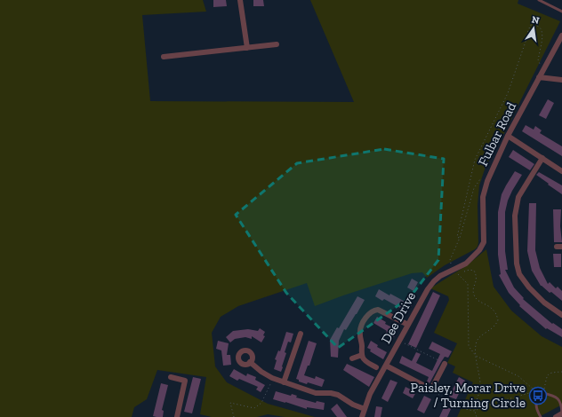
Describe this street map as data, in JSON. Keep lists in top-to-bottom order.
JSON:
{
  "streets": {
    "street": ["Fulbar Road", "Dee Drive"]
  },
  "crossings": [
    ["Fulbar Road", "Dee Drive"]
  ],
  "places": {
    "bus stop": ["Paisley, Morar Drive / Turning Circle"]
  },
  "north": "top"
}
